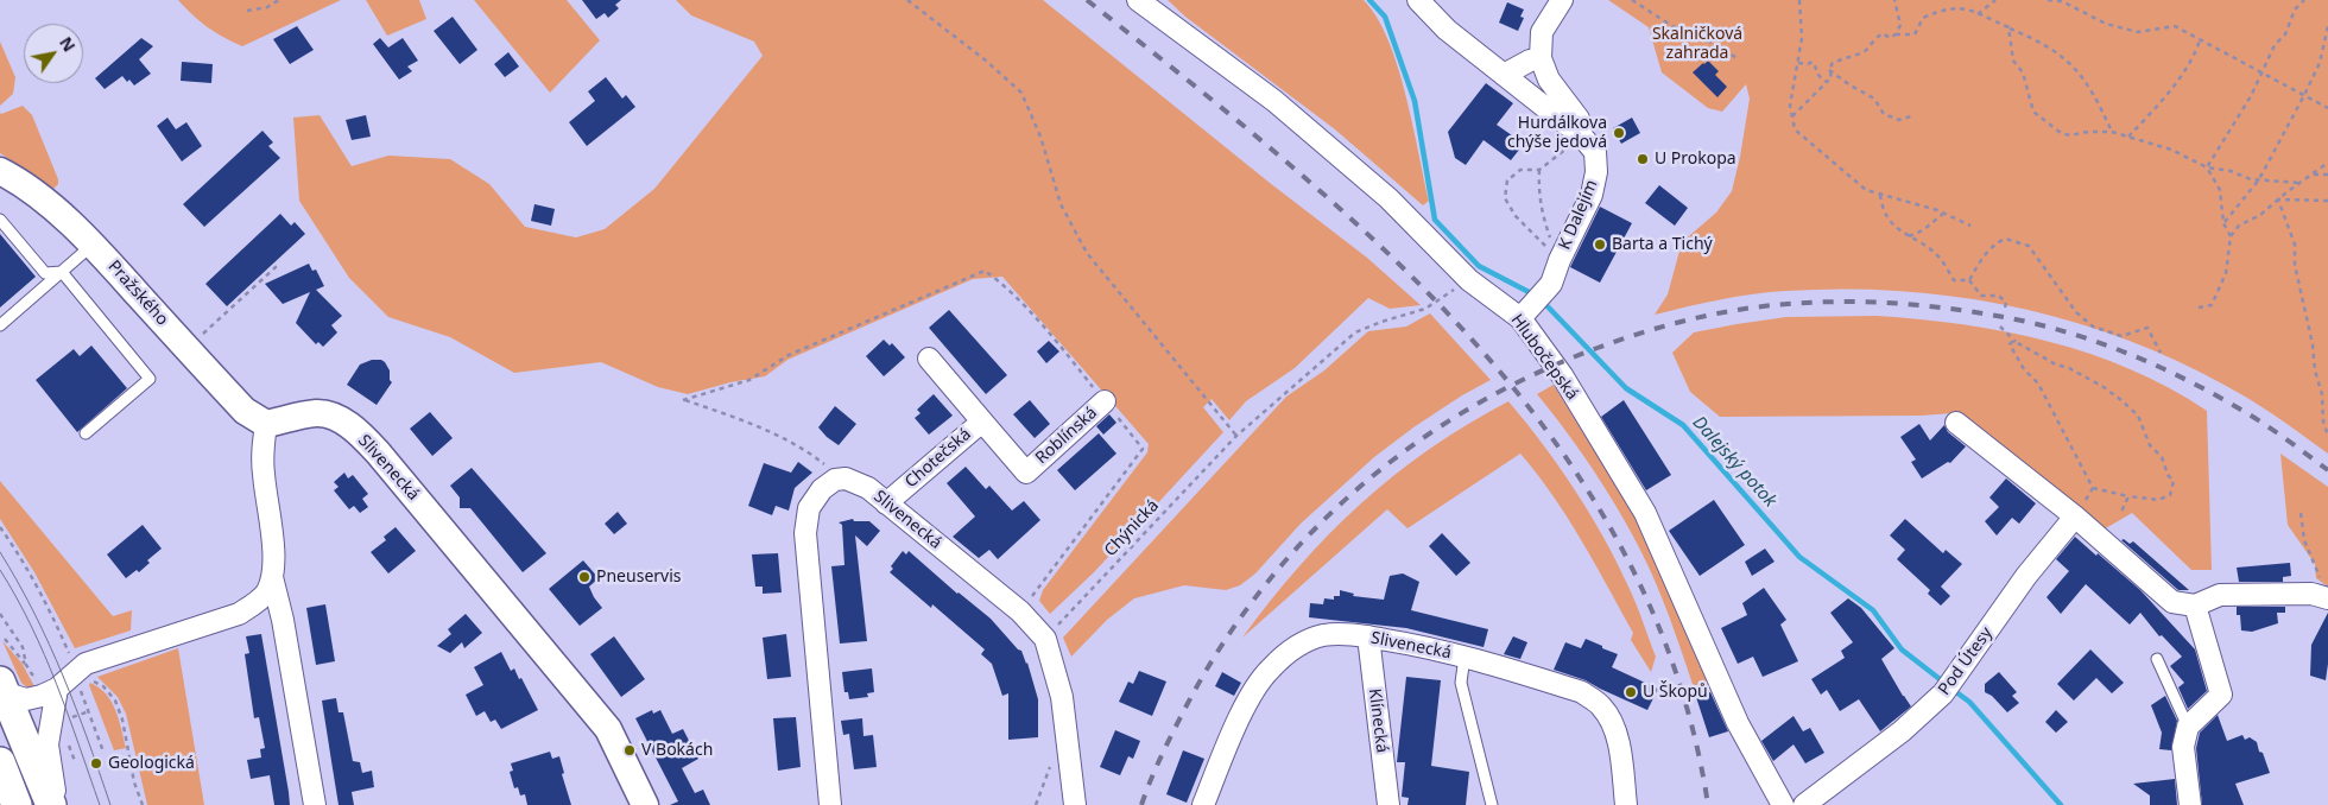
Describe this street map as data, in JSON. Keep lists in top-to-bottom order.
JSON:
{
  "streets": {
    "street": [
      "K Dalejím",
      "Pražského",
      "Hlubočepská",
      "Roblínská",
      "Chotečská",
      "Slivenecká",
      "Pod Útesy",
      "Klínecká"
    ],
    "path": ["Chýnická"]
  },
  "crossings": [
    ["K Dalejím", "Hlubočepská"],
    ["Pražského", "Slivenecká"],
    ["Hlubočepská", "Chýnická"],
    ["Roblínská", "Chotečská"],
    ["Chotečská", "Slivenecká"],
    ["Slivenecká", "Chýnická"],
    ["Slivenecká", "Klínecká"]
  ],
  "water": ["Dalejský potok"],
  "parks": ["Skalničková zahrada"],
  "places": [
    "Hurdálkova chýše jedová",
    "U Prokopa",
    "Barta a Tichý",
    "Pneuservis",
    "U Škopů",
    "V Bokách",
    "Geologická"
  ],
  "north": "top right"
}
